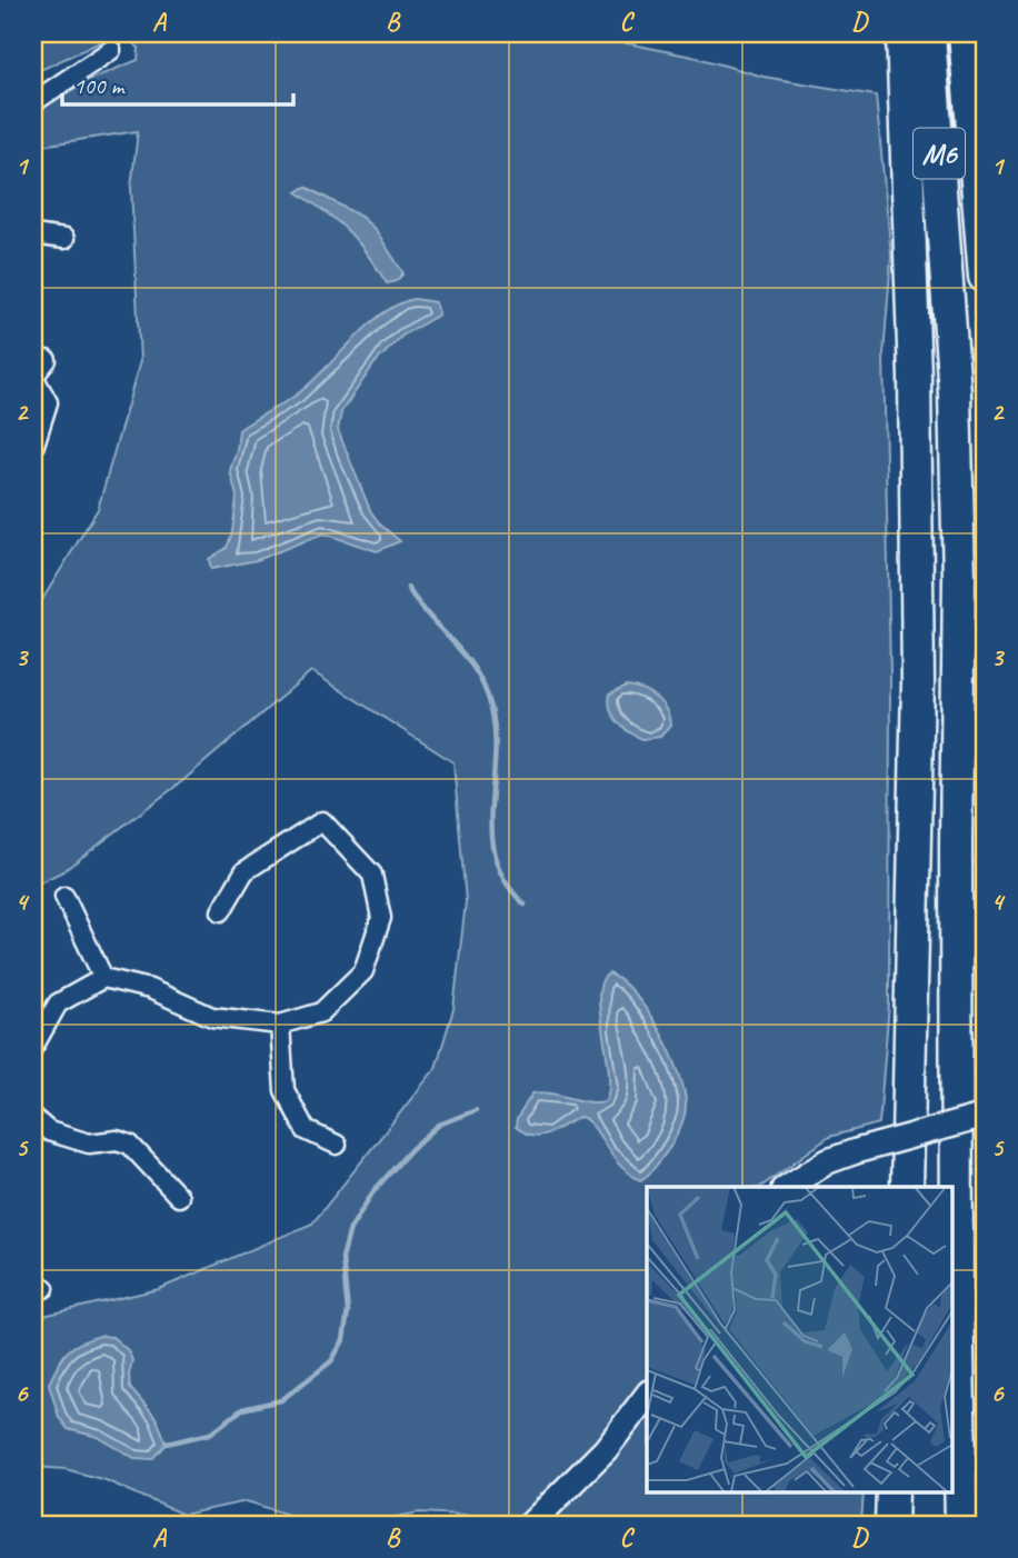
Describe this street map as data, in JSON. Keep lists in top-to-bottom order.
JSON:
{
  "streets": {
    "highway": ["M6"]
  },
  "scale_bar": "100 m",
  "grid": {
    "columns": [
      "A",
      "B",
      "C",
      "D"
    ],
    "rows": [
      "1",
      "2",
      "3",
      "4",
      "5",
      "6"
    ]
  }
}
